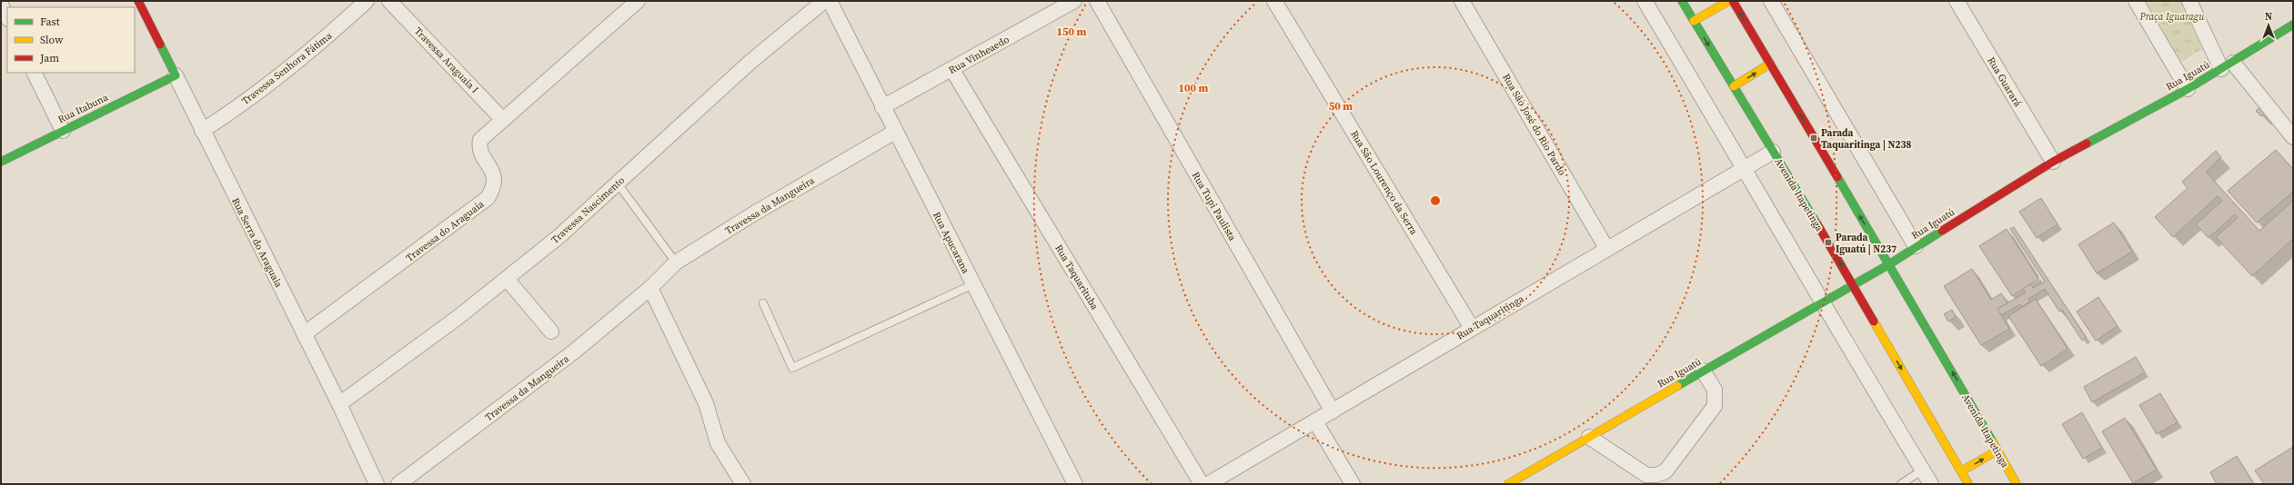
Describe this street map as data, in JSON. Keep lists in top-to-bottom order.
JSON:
{
  "streets": {
    "main road": [
      "Rua Iguatú",
      "Rua Itabuna",
      "Avenida Itapetinga",
      "Rua Serra do Araguaia"
    ],
    "street": [
      "Rua Vinheaedo",
      "Travessa Araguaia I",
      "Travessa Senhora Fátima",
      "Rua Guarará",
      "Rua São José do Rio Pardo",
      "Rua São Lourenço da Serra",
      "Travessa da Mangueira",
      "Rua Tupi Paulista",
      "Travessa Nascimento",
      "Travessa do Araguaia",
      "Rua Apucarana",
      "Rua Taquarituba",
      "Rua Taquaritinga"
    ]
  },
  "crossings": [
    ["Rua Vinheaedo", "Rua Apucarana"],
    ["Rua Vinheaedo", "Rua Taquarituba"],
    ["Travessa Araguaia I", "Travessa do Araguaia"],
    ["Travessa Senhora Fátima", "Rua Serra do Araguaia"],
    ["Rua Iguatú", "Rua Guarará"],
    ["Rua Iguatú", "Avenida Itapetinga"],
    ["Rua Itabuna", "Rua Serra do Araguaia"],
    ["Rua São José do Rio Pardo", "Rua Taquaritinga"],
    ["Rua São Lourenço da Serra", "Rua Taquaritinga"],
    ["Avenida Itapetinga", "Rua Taquaritinga"],
    ["Travessa da Mangueira", "Rua Apucarana"],
    ["Rua Tupi Paulista", "Rua Taquaritinga"],
    ["Travessa Nascimento", "Rua Serra do Araguaia"],
    ["Travessa do Araguaia", "Rua Serra do Araguaia"]
  ],
  "parks": ["Praça Iguaragu"],
  "places": {
    "transit": ["Parada Taquaritinga | N238", "Parada Iguatú | N237"]
  },
  "legend": ["Fast", "Slow", "Jam"],
  "north": "top",
  "rings": ["150 m", "100 m", "50 m"]
}
